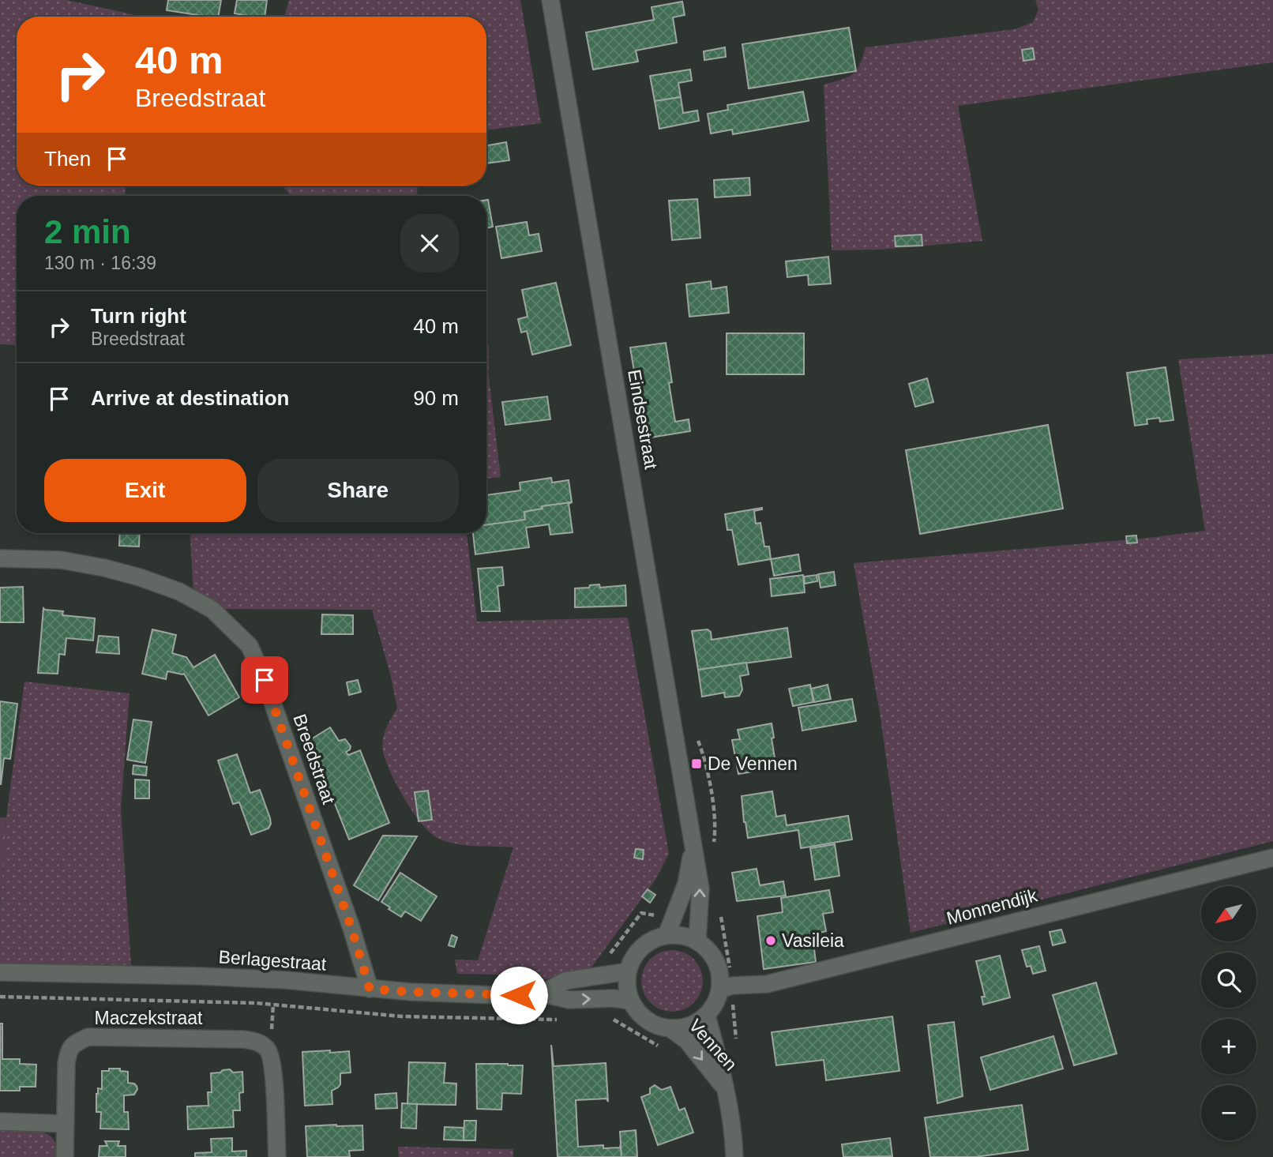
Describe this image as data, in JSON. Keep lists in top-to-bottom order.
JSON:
{
  "streets": {
    "street": [
      "Eindsestraat",
      "Breedstraat",
      "Monnendijk",
      "Berlagestraat",
      "Maczekstraat",
      "Vennen"
    ]
  },
  "crossings": [
    ["Eindsestraat", "Monnendijk"],
    ["Eindsestraat", "Berlagestraat"],
    ["Eindsestraat", "Vennen"],
    ["Breedstraat", "Berlagestraat"],
    ["Monnendijk", "Berlagestraat"],
    ["Monnendijk", "Vennen"],
    ["Berlagestraat", "Vennen"]
  ],
  "one_way": ["Vennen"],
  "places": {
    "transit": ["De Vennen"],
    "other": ["Vasileia"]
  },
  "north": "bottom left",
  "page": {
    "turn": ["40 m", "Breedstraat"],
    "then": "Then",
    "heading": ["2 min", "130 m · 16:39"],
    "list": [
      {
        "name": "Turn right",
        "note": "Breedstraat",
        "value": "40 m"
      },
      {
        "name": "Arrive at destination",
        "value": "90 m"
      }
    ],
    "buttons": ["Exit", "Share"],
    "map_buttons": ["+", "−"]
  }
}
